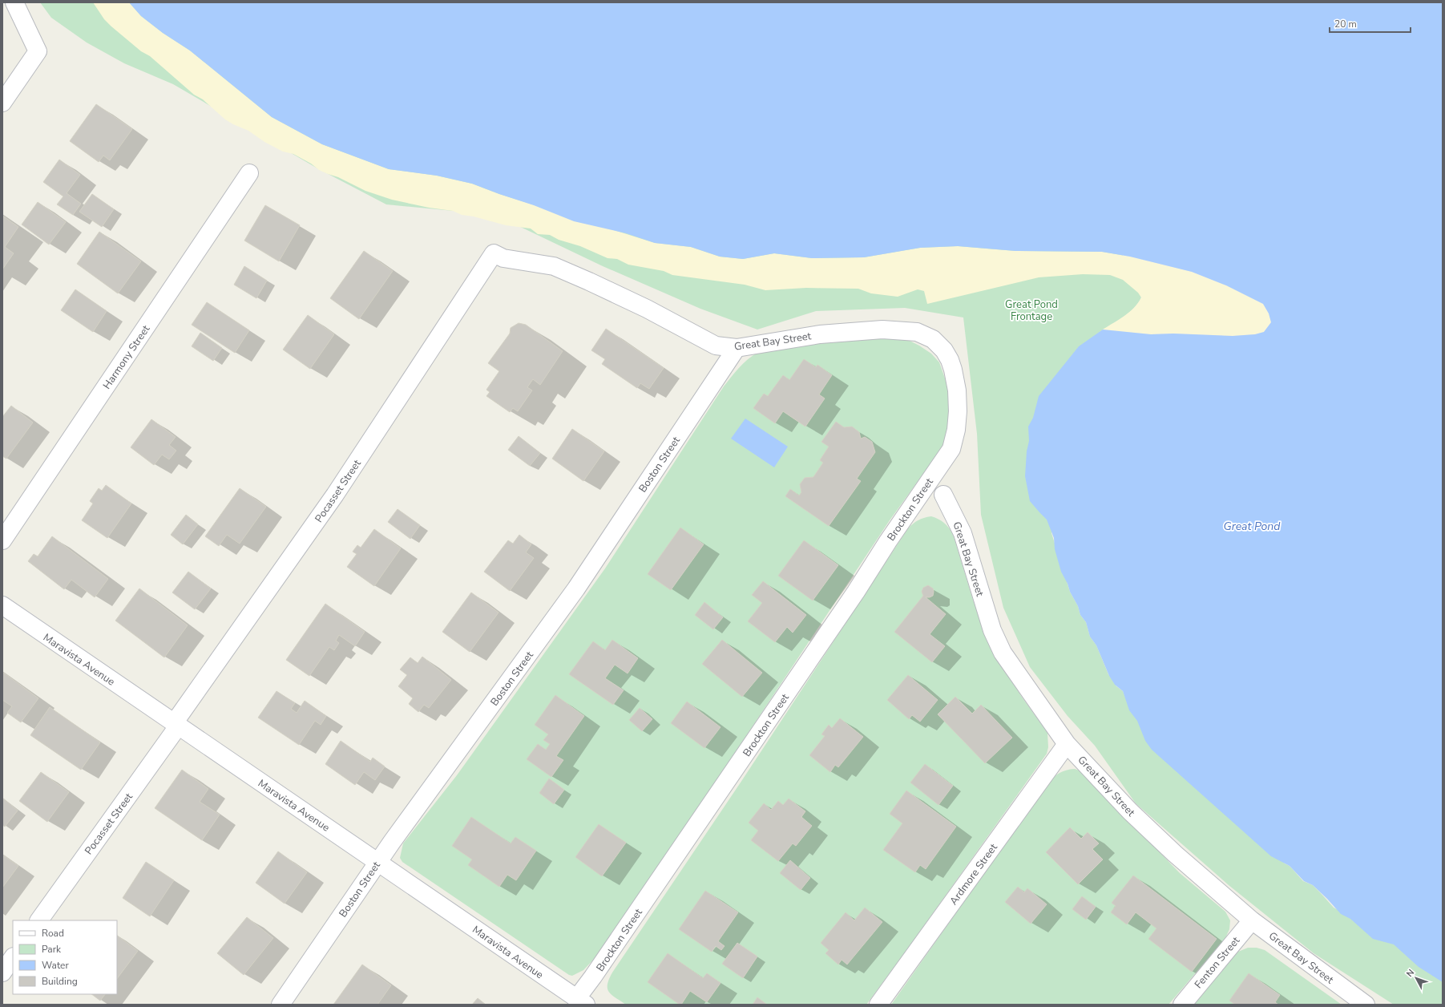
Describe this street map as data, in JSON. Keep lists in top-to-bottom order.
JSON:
{
  "streets": {
    "street": [
      "Great Bay Street",
      "Harmony Street",
      "Boston Street",
      "Pocasset Street",
      "Brockton Street",
      "Maravista Avenue",
      "Ardmore Street",
      "Fenton Street"
    ]
  },
  "crossings": [
    ["Great Bay Street", "Boston Street"],
    ["Great Bay Street", "Pocasset Street"],
    ["Great Bay Street", "Brockton Street"],
    ["Great Bay Street", "Ardmore Street"],
    ["Great Bay Street", "Fenton Street"],
    ["Boston Street", "Maravista Avenue"],
    ["Pocasset Street", "Maravista Avenue"],
    ["Brockton Street", "Maravista Avenue"]
  ],
  "water": ["Great Pond"],
  "parks": ["Great Pond Frontage"],
  "legend": [
    "Road",
    "Park",
    "Water",
    "Building"
  ],
  "scale_bar": "20 m",
  "north": "top left"
}
